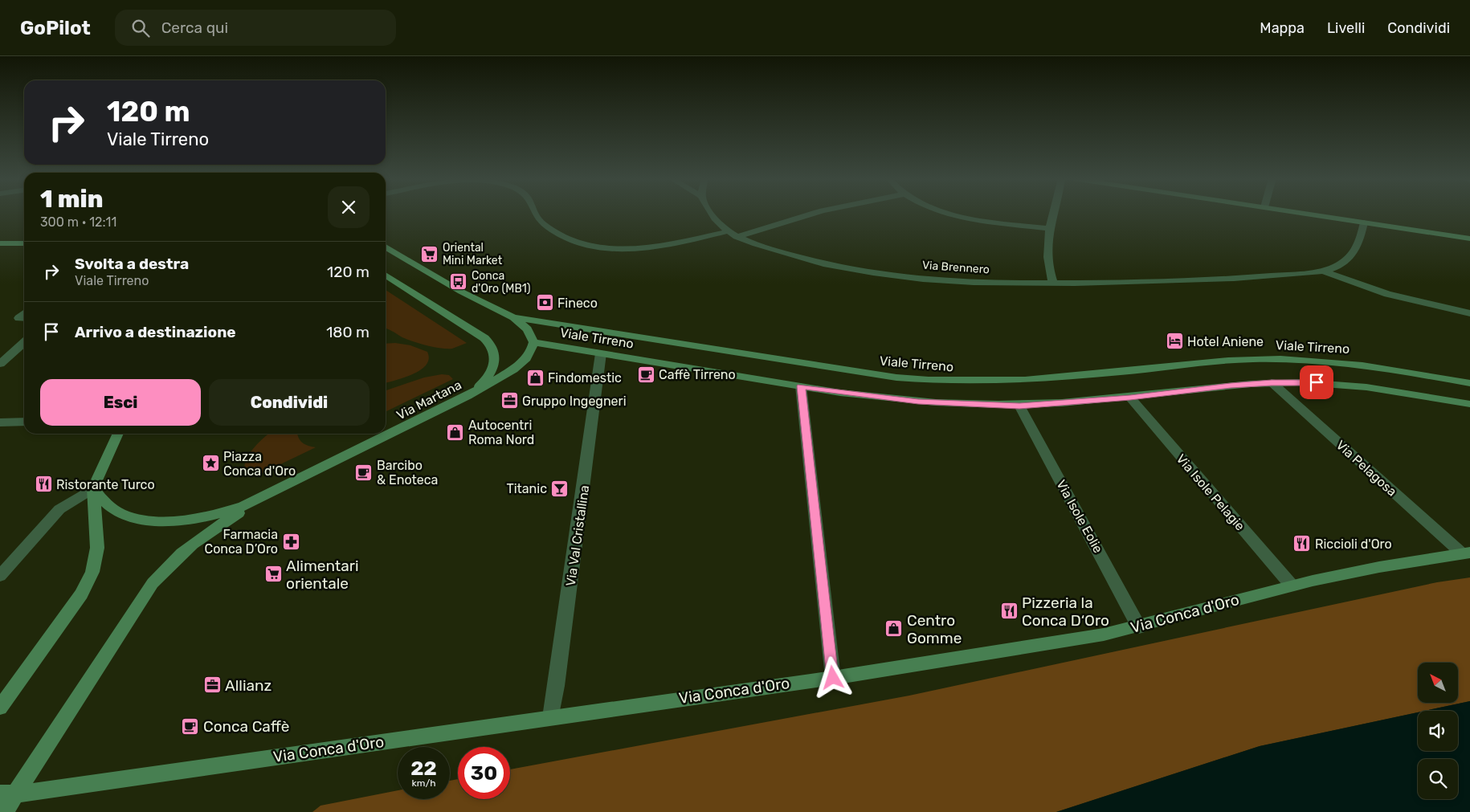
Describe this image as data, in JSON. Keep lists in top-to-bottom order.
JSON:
{
  "streets": {
    "street": [
      "Via Brennero",
      "Viale Tirreno",
      "Via Martana",
      "Via Pelagosa",
      "Via Isole Pelagie",
      "Via Isole Eolie",
      "Via Val Cristallina",
      "Via Conca d'Oro"
    ]
  },
  "crossings": [
    ["Viale Tirreno", "Via Martana"],
    ["Viale Tirreno", "Via Pelagosa"],
    ["Viale Tirreno", "Via Isole Pelagie"],
    ["Viale Tirreno", "Via Isole Eolie"],
    ["Viale Tirreno", "Via Val Cristallina"],
    ["Via Pelagosa", "Via Conca d'Oro"],
    ["Via Isole Pelagie", "Via Conca d'Oro"],
    ["Via Isole Eolie", "Via Conca d'Oro"],
    ["Via Val Cristallina", "Via Conca d'Oro"]
  ],
  "places": {
    "supermarket": ["Oriental Mini Market", "Alimentari orientale"],
    "bus stop": ["Conca d'Oro (MB1)"],
    "bank": ["Fineco"],
    "hotel": ["Hotel Aniene"],
    "cafe": ["Caffè Tirreno", "Barcibo & Enoteca", "Conca Caffè"],
    "shop": ["Findomestic", "Autocentri Roma Nord", "Centro Gomme"],
    "office": ["Gruppo Ingegneri", "Allianz"],
    "place": ["Piazza Conca d'Oro"],
    "restaurant": ["Ristorante Turco", "Riccioli d'Oro", "Pizzeria la Conca D‘Oro"],
    "bar": ["Titanic"],
    "pharmacy": ["Farmacia Conca D’Oro"]
  },
  "north": "top left",
  "page": {
    "header": "GoPilot",
    "search": "Cerca qui",
    "nav": ["Mappa", "Livelli", "Condividi"],
    "turn": ["120 m", "Viale Tirreno"],
    "heading": ["1 min", "300 m · 12:11"],
    "list": [
      {
        "name": "Svolta a destra",
        "note": "Viale Tirreno",
        "value": "120 m"
      },
      {
        "name": "Arrivo a destinazione",
        "value": "180 m"
      }
    ],
    "buttons": ["Esci", "Condividi"],
    "speed": "22 km/h",
    "limit": "30"
  }
}
